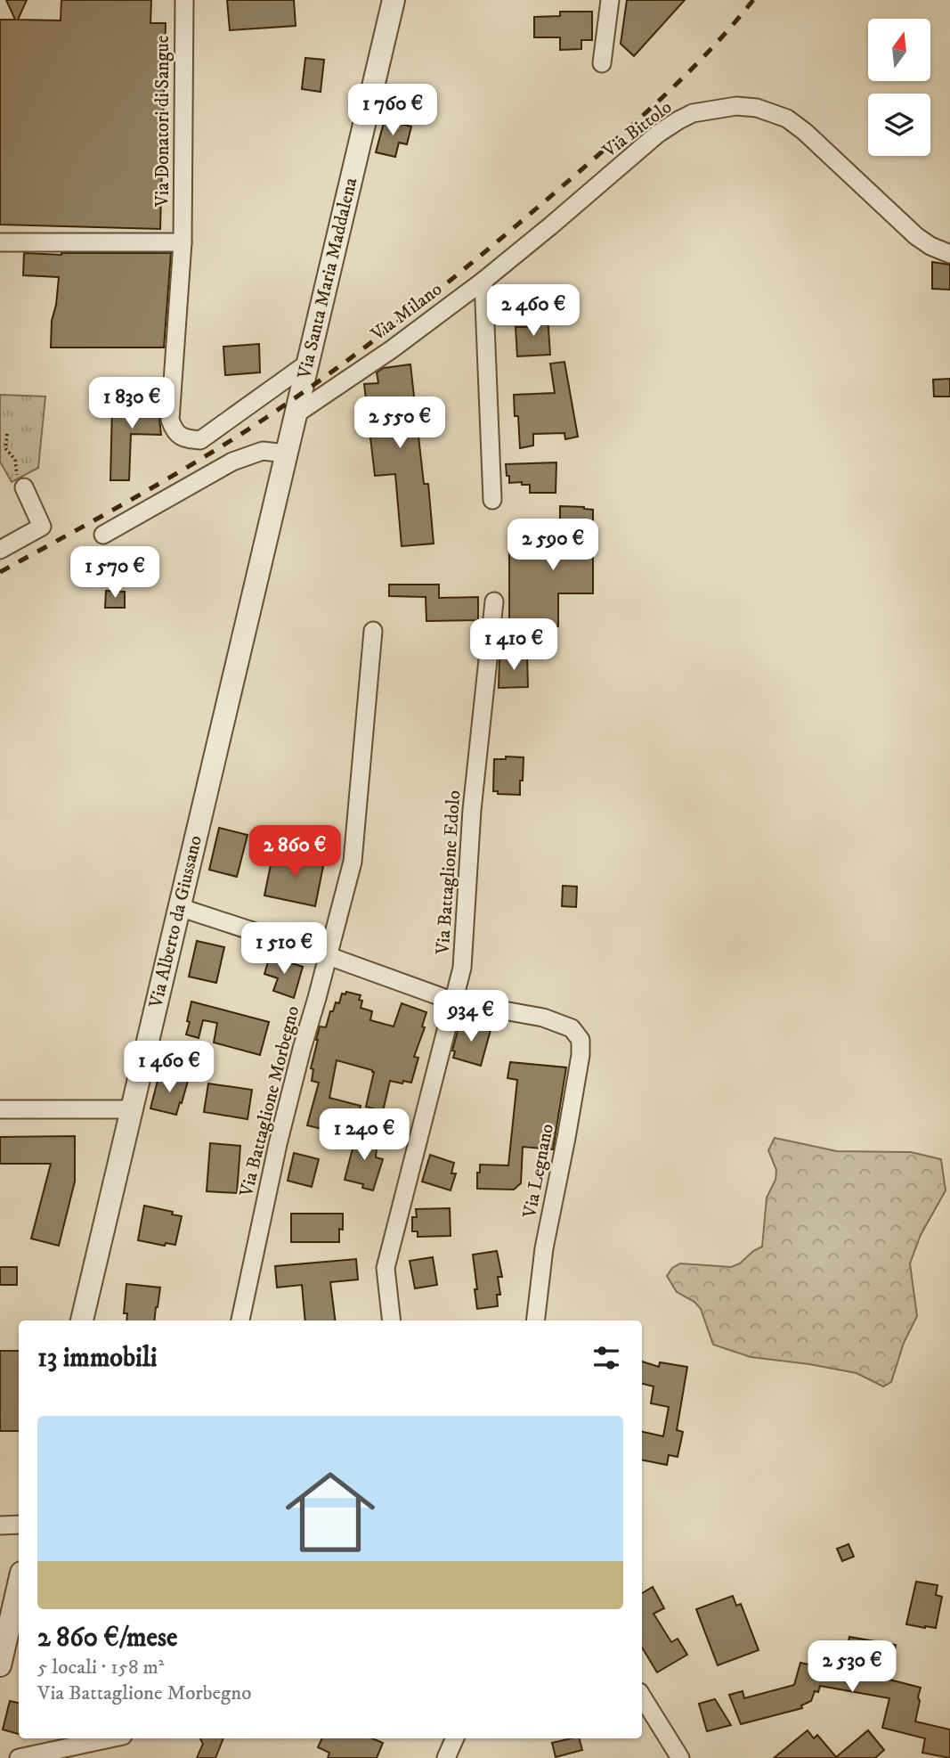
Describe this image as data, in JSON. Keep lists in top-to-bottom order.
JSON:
{
  "streets": {
    "street": [
      "Via Donatori di Sangue",
      "Via Bittolo",
      "Via Santa Maria Maddalena",
      "Via Milano",
      "Via Battaglione Edolo",
      "Via Alberto da Giussano",
      "Via Battaglione Morbegno",
      "Via Legnano"
    ]
  },
  "crossings": [
    ["Via Donatori di Sangue", "Via Santa Maria Maddalena"],
    ["Via Bittolo", "Via Milano"],
    ["Via Santa Maria Maddalena", "Via Milano"],
    ["Via Santa Maria Maddalena", "Via Alberto da Giussano"],
    ["Via Battaglione Edolo", "Via Legnano"]
  ],
  "north": "top",
  "page": {
    "price": [
      "1 760 €",
      "2 460 €",
      "1 830 €",
      "2 550 €",
      "2 590 €",
      "1 570 €",
      "1 410 €",
      "2 860 €",
      "1 510 €",
      "934 €",
      "1 460 €",
      "1 240 €",
      "2 530 €"
    ],
    "heading": "13 immobili",
    "list": [
      {
        "name": "2 860 €/mese",
        "note": "5 locali · 158 m² · Via Battaglione Morbegno"
      }
    ]
  }
}
